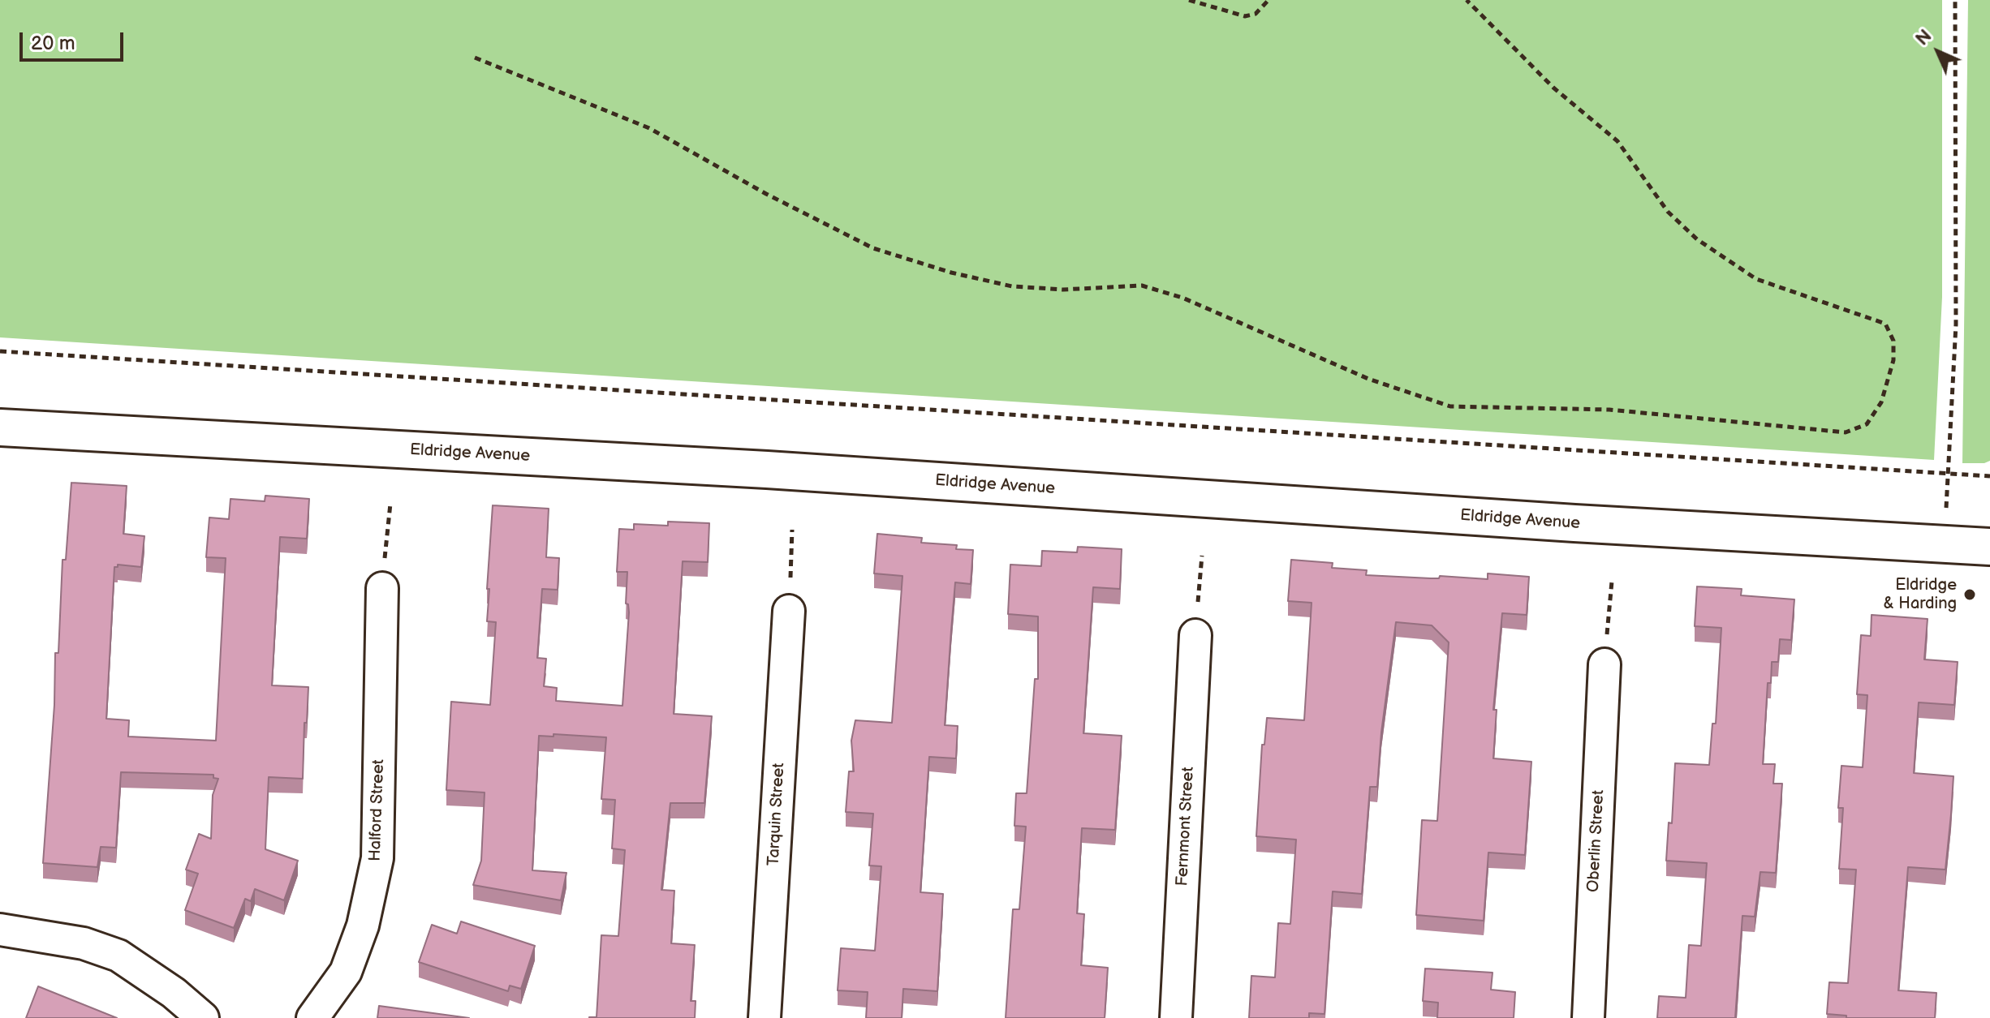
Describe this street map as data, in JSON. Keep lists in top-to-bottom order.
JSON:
{
  "streets": {
    "street": [
      "Eldridge Avenue",
      "Halford Street",
      "Tarquin Street",
      "Fernmont Street",
      "Oberlin Street"
    ]
  },
  "places": ["Eldridge & Harding"],
  "scale_bar": "20 m",
  "north": "top left"
}
